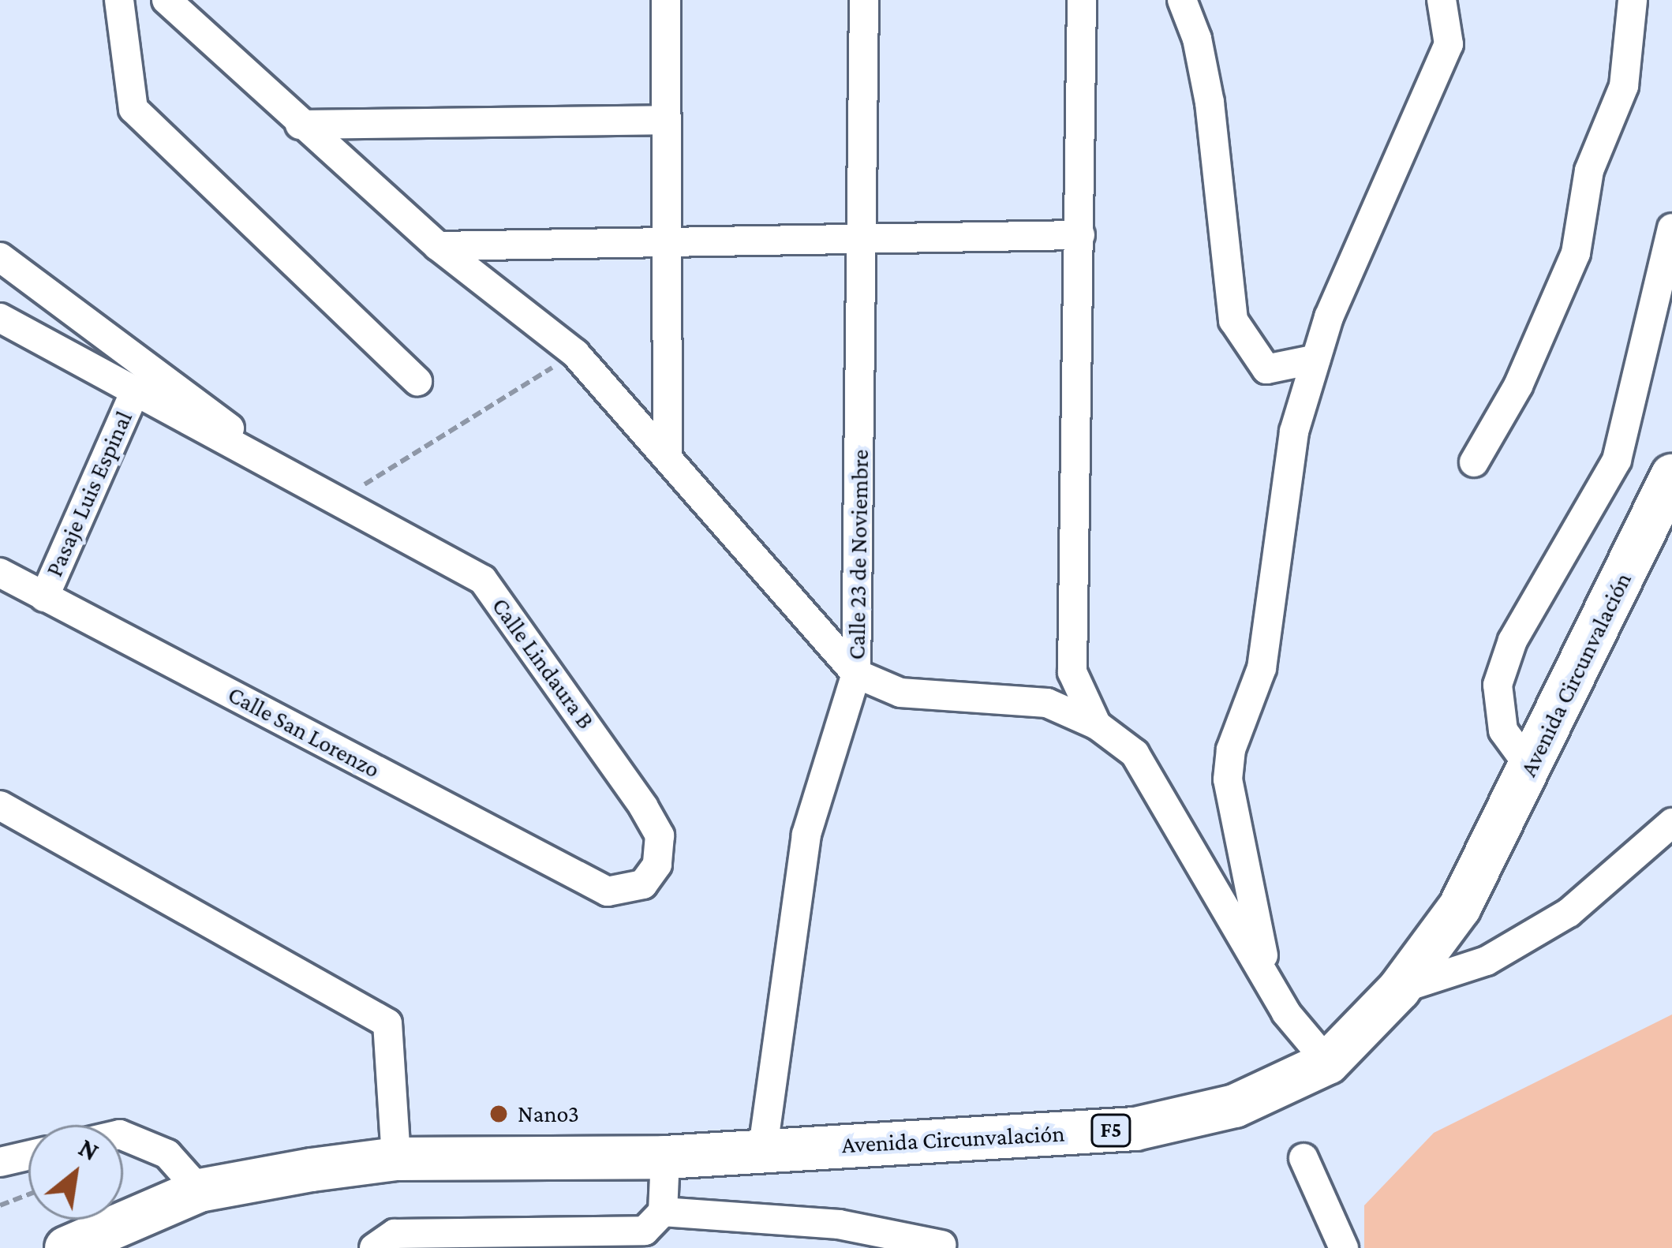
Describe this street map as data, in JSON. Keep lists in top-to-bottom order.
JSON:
{
  "streets": {
    "highway": ["Avenida Circunvalación", "F5"],
    "street": [
      "Pasaje Luis Espinal",
      "Calle 23 de Noviembre",
      "Calle Lindaura B",
      "Calle San Lorenzo"
    ]
  },
  "crossings": [
    ["Pasaje Luis Espinal", "Calle Lindaura B"],
    ["Pasaje Luis Espinal", "Calle San Lorenzo"],
    ["Calle 23 de Noviembre", "Avenida Circunvalación"],
    ["Calle Lindaura B", "Calle San Lorenzo"]
  ],
  "places": ["Nano3"],
  "north": "top right"
}
